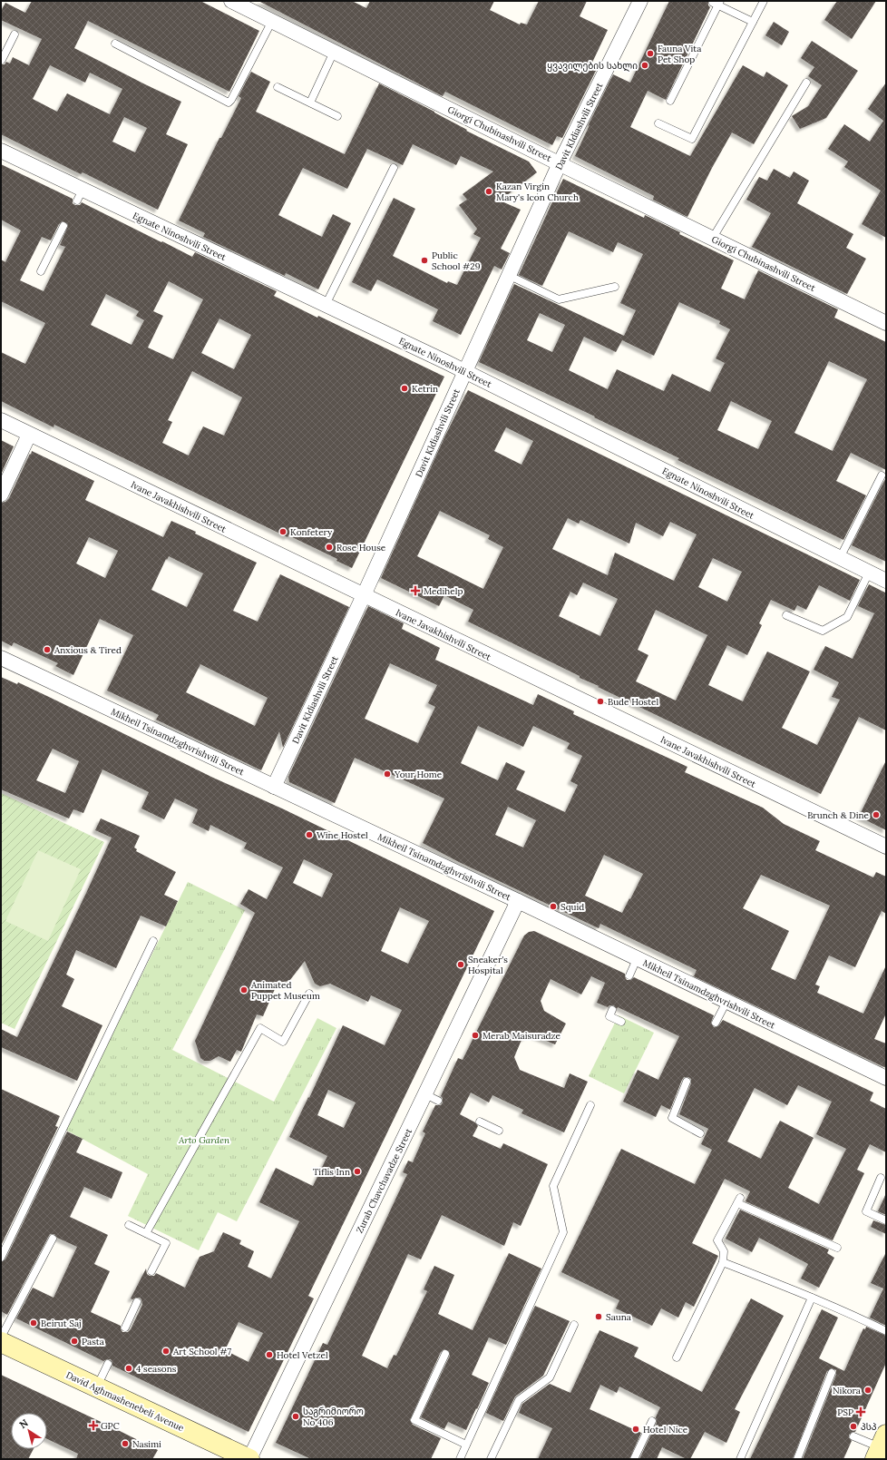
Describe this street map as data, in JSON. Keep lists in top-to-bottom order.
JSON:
{
  "streets": {
    "main road": ["David Aghmashenebeli Avenue"],
    "street": [
      "Davit Kldiashvili Street",
      "Giorgi Chubinashvili Street",
      "Egnate Ninoshvili Street",
      "Ivane Javakhishvili Street",
      "Mikheil Tsinamdzghvrishvili Street",
      "Zurab Chavchavadze Street"
    ]
  },
  "crossings": [
    ["Davit Kldiashvili Street", "Giorgi Chubinashvili Street"],
    ["Davit Kldiashvili Street", "Egnate Ninoshvili Street"],
    ["Davit Kldiashvili Street", "Ivane Javakhishvili Street"],
    ["Davit Kldiashvili Street", "Mikheil Tsinamdzghvrishvili Street"],
    ["Mikheil Tsinamdzghvrishvili Street", "Zurab Chavchavadze Street"],
    ["Zurab Chavchavadze Street", "David Aghmashenebeli Avenue"]
  ],
  "parks": ["Arto Garden"],
  "places": {
    "other": [
      "Fauna Vita Pet Shop",
      "ყვავილების სახლი",
      "Kazan Virgin Mary's Icon Church",
      "Public School #29",
      "Ketrin",
      "Konfetery",
      "Rose House",
      "Anxious & Tired",
      "Bude Hostel",
      "Your Home",
      "Brunch & Dine",
      "Wine Hostel",
      "Squid",
      "Sneaker's Hospital",
      "Animated Puppet Museum",
      "Merab Maisuradze",
      "Tiflis Inn",
      "Sauna",
      "Beirut Saj",
      "Pasta",
      "Art School #7",
      "Hotel Vetzel",
      "4 seasons",
      "Nikora",
      "საგრიმიორო No 406",
      "პსპ",
      "Hotel Nice",
      "Nasimi"
    ],
    "health": ["Medihelp", "PSP", "GPC"]
  },
  "north": "top left"
}
